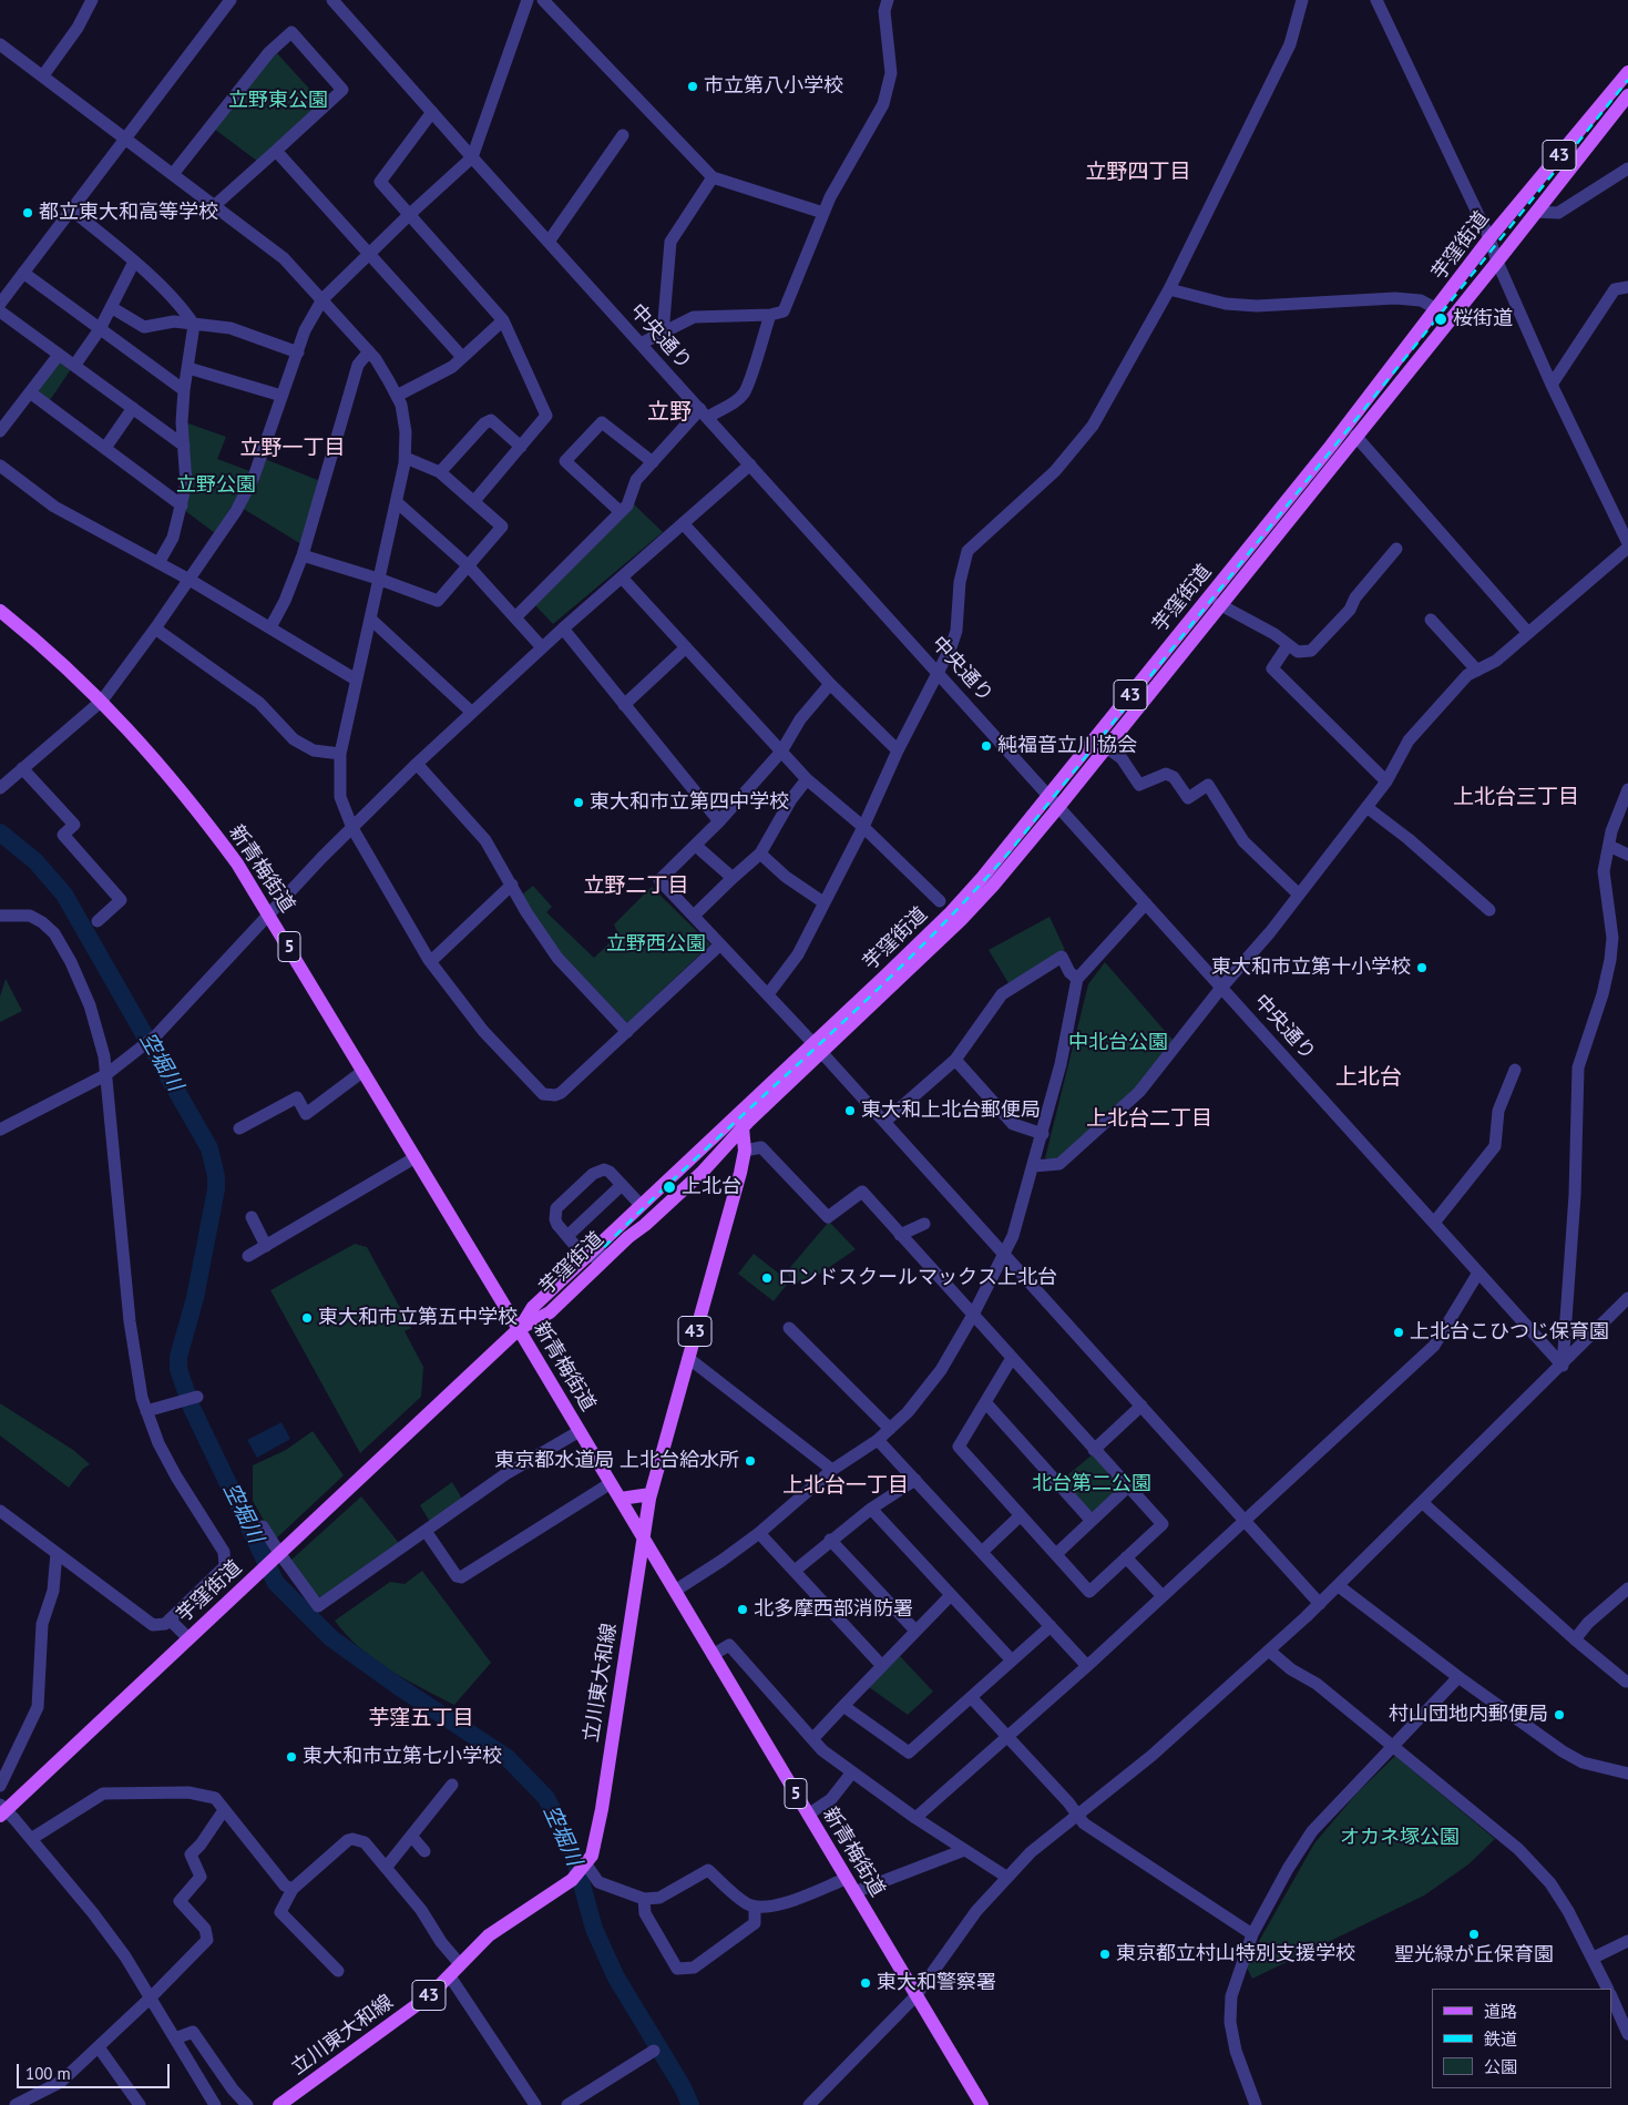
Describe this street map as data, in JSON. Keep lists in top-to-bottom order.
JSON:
{
  "streets": {
    "main road": [
      "43",
      "芋窪街道",
      "新青梅街道",
      "5",
      "立川東大和線"
    ],
    "street": ["中央通り"]
  },
  "crossings": [
    ["芋窪街道", "中央通り"],
    ["芋窪街道", "新青梅街道"],
    ["芋窪街道", "立川東大和線"],
    ["新青梅街道", "立川東大和線"]
  ],
  "districts": [
    "立野四丁目",
    "立野",
    "立野一丁目",
    "上北台三丁目",
    "立野二丁目",
    "上北台",
    "上北台二丁目",
    "上北台一丁目",
    "芋窪五丁目"
  ],
  "water": ["空堀川"],
  "parks": [
    "立野東公園",
    "立野公園",
    "立野西公園",
    "中北台公園",
    "北台第二公園",
    "オカネ塚公園"
  ],
  "places": [
    "市立第八小学校",
    "都立東大和高等学校",
    "桜街道",
    "純福音立川協会",
    "東大和市立第四中学校",
    "東大和市立第十小学校",
    "東大和上北台郵便局",
    "上北台",
    "ロンドスクールマックス上北台",
    "東大和市立第五中学校",
    "上北台こひつじ保育園",
    "東京都水道局 上北台給水所",
    "北多摩西部消防署",
    "村山団地内郵便局",
    "東大和市立第七小学校",
    "聖光緑が丘保育園",
    "東京都立村山特別支援学校",
    "東大和警察署"
  ],
  "legend": ["道路", "鉄道", "公園"],
  "scale_bar": "100 m"
}
